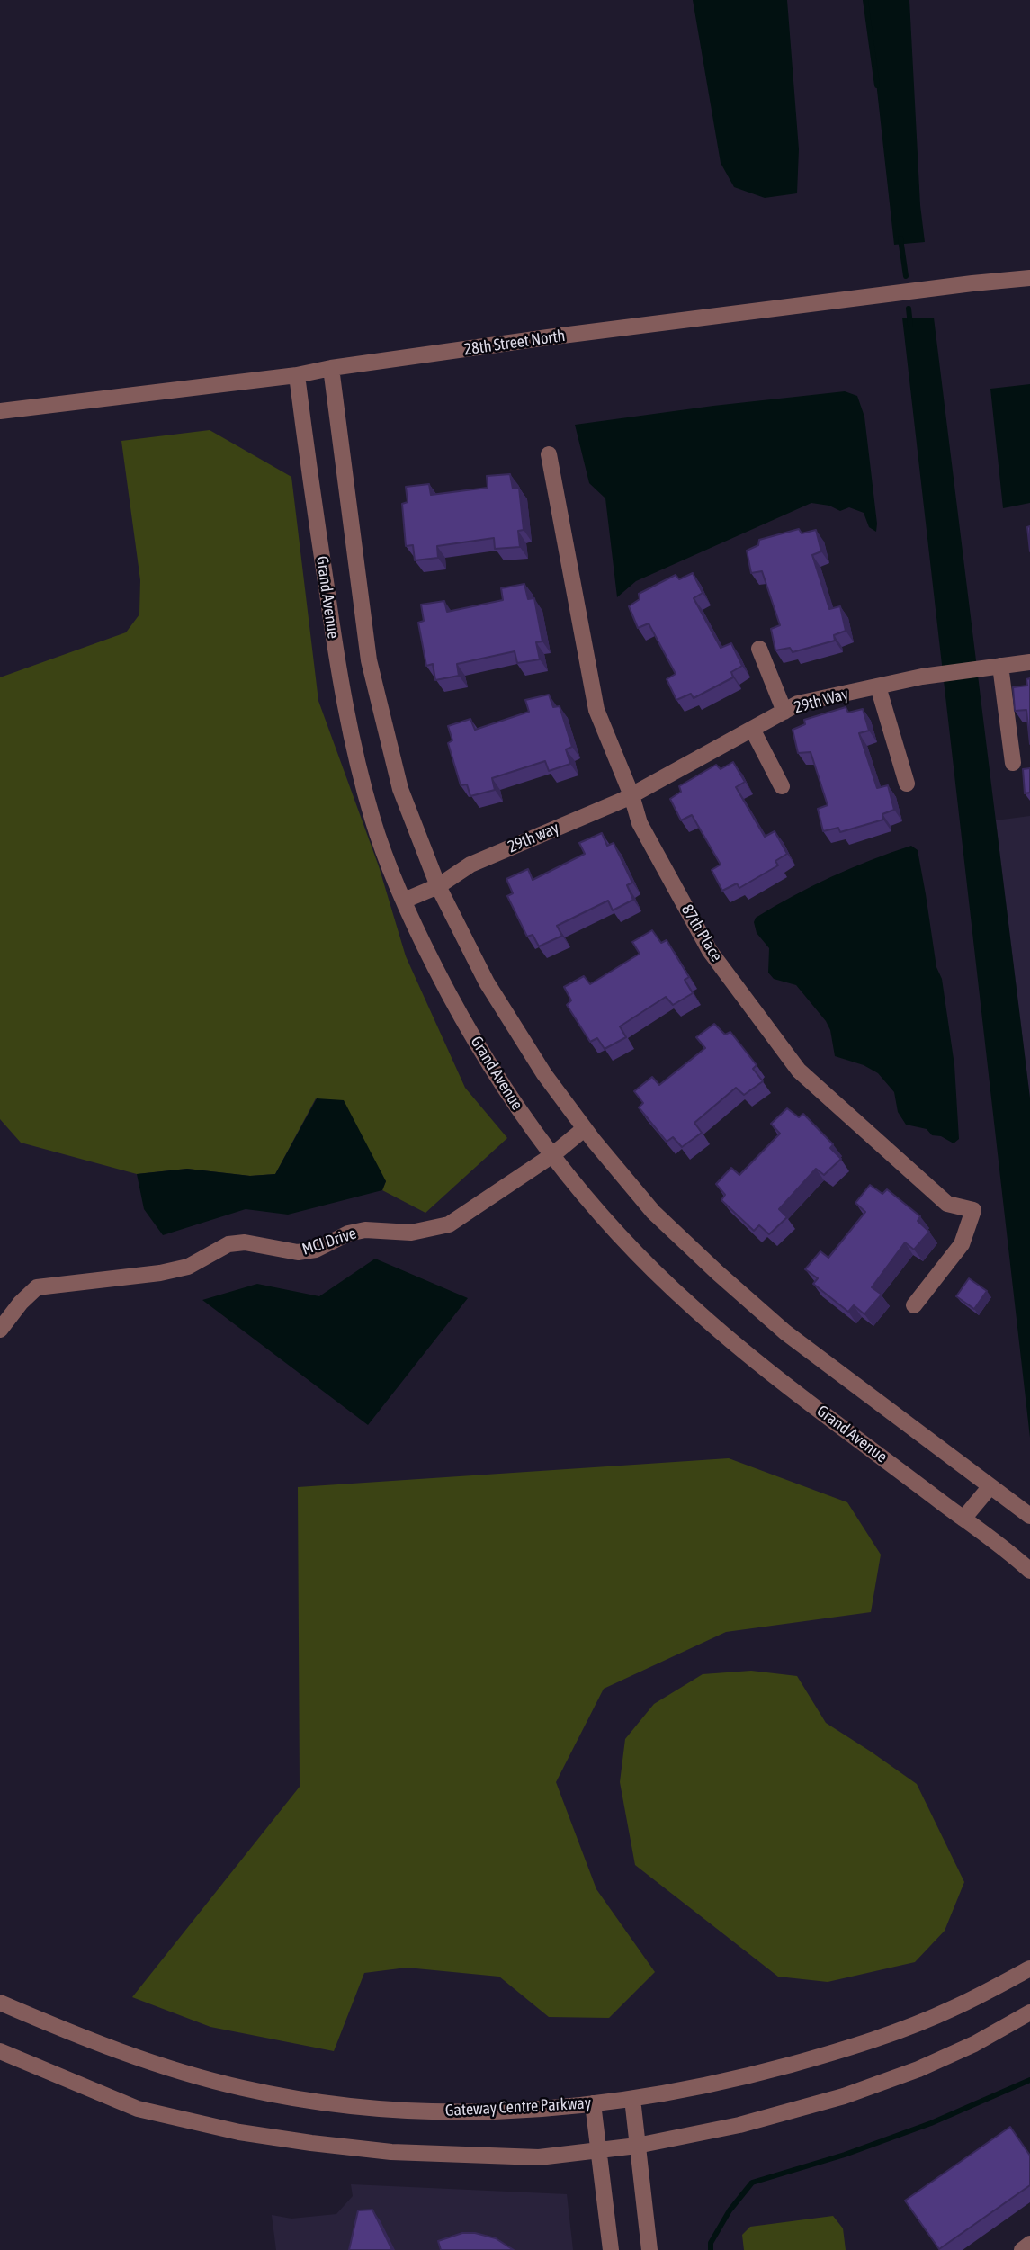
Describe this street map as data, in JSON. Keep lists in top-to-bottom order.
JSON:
{
  "streets": {
    "street": [
      "28th Street North",
      "Grand Avenue",
      "29th Way",
      "29th way",
      "87th Place",
      "MCI Drive",
      "Gateway Centre Parkway"
    ]
  },
  "crossings": [
    ["28th Street North", "Grand Avenue"],
    ["Grand Avenue", "29th way"],
    ["Grand Avenue", "MCI Drive"],
    ["29th Way", "29th way"],
    ["29th Way", "87th Place"],
    ["29th way", "87th Place"]
  ]
}
